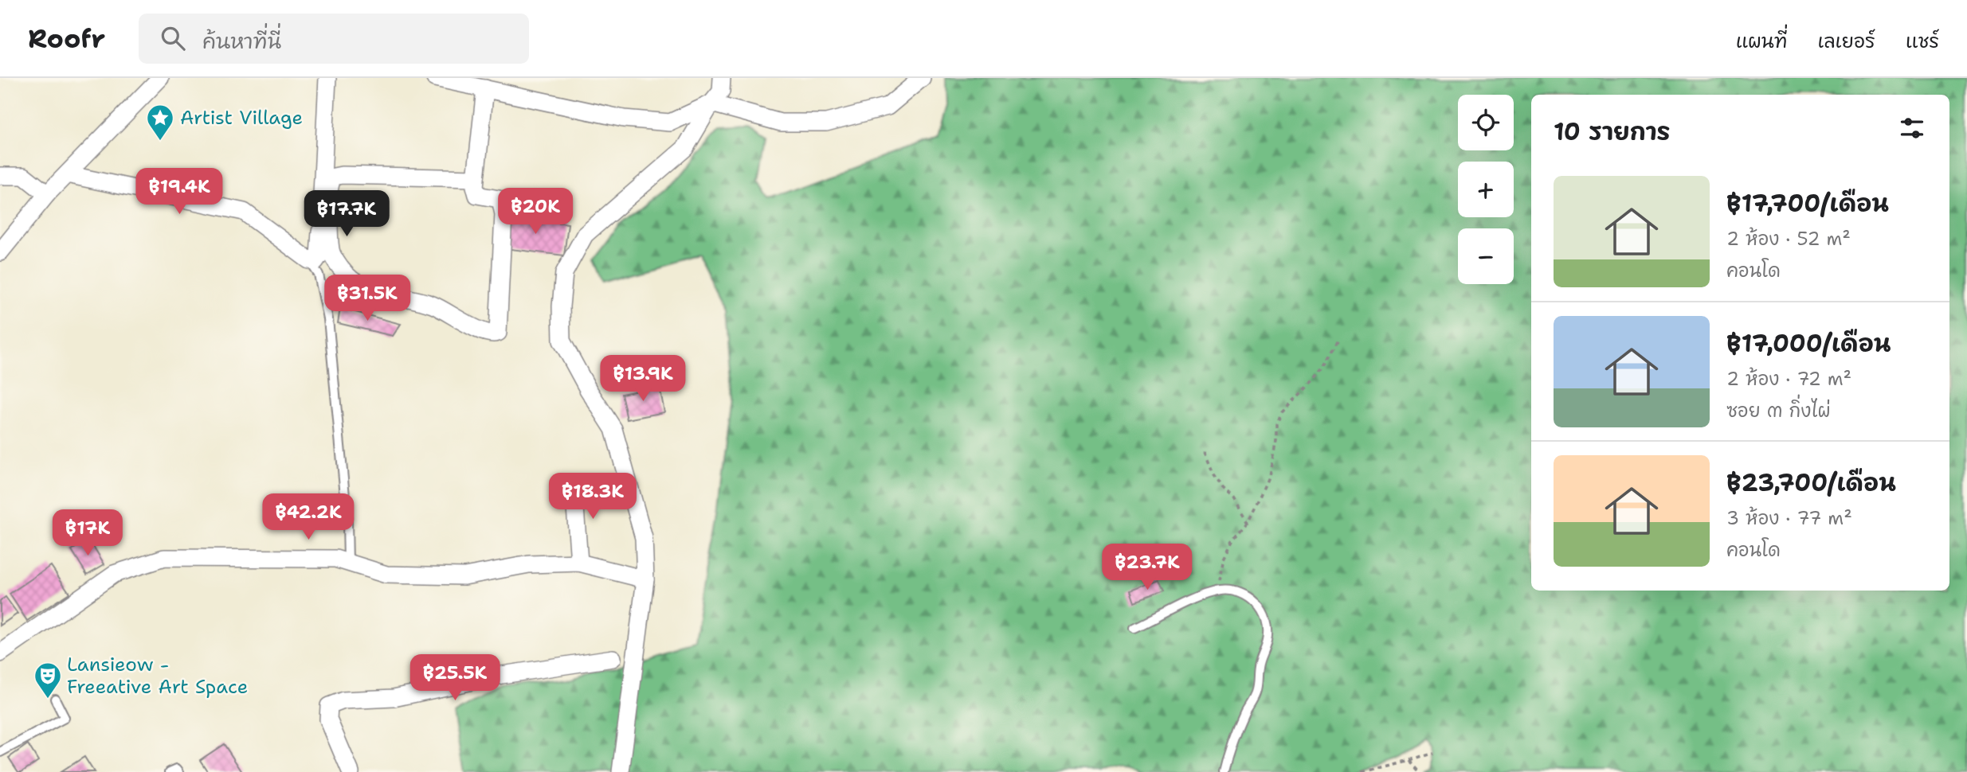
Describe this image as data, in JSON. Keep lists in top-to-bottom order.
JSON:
{
  "places": {
    "place": ["Artist Village"],
    "theatre": ["Lansieow - Freeative Art Space"]
  },
  "page": {
    "header": "Roofr",
    "search": "ค้นหาที่นี่",
    "nav": ["แผนที่", "เลเยอร์", "แชร์"],
    "map_buttons": ["+", "−"],
    "heading": "10 รายการ",
    "list": [
      {
        "name": "฿17,700/เดือน",
        "note": "2 ห้อง · 52 m² · คอนโด"
      },
      {
        "name": "฿17,000/เดือน",
        "note": "2 ห้อง · 72 m² · ซอย ๓ กิ่งไผ่"
      },
      {
        "name": "฿23,700/เดือน",
        "note": "3 ห้อง · 77 m² · คอนโด"
      }
    ],
    "price": [
      "฿19.4K",
      "฿20K",
      "฿17.7K",
      "฿31.5K",
      "฿13.9K",
      "฿18.3K",
      "฿42.2K",
      "฿17K",
      "฿23.7K",
      "฿25.5K"
    ]
  }
}
